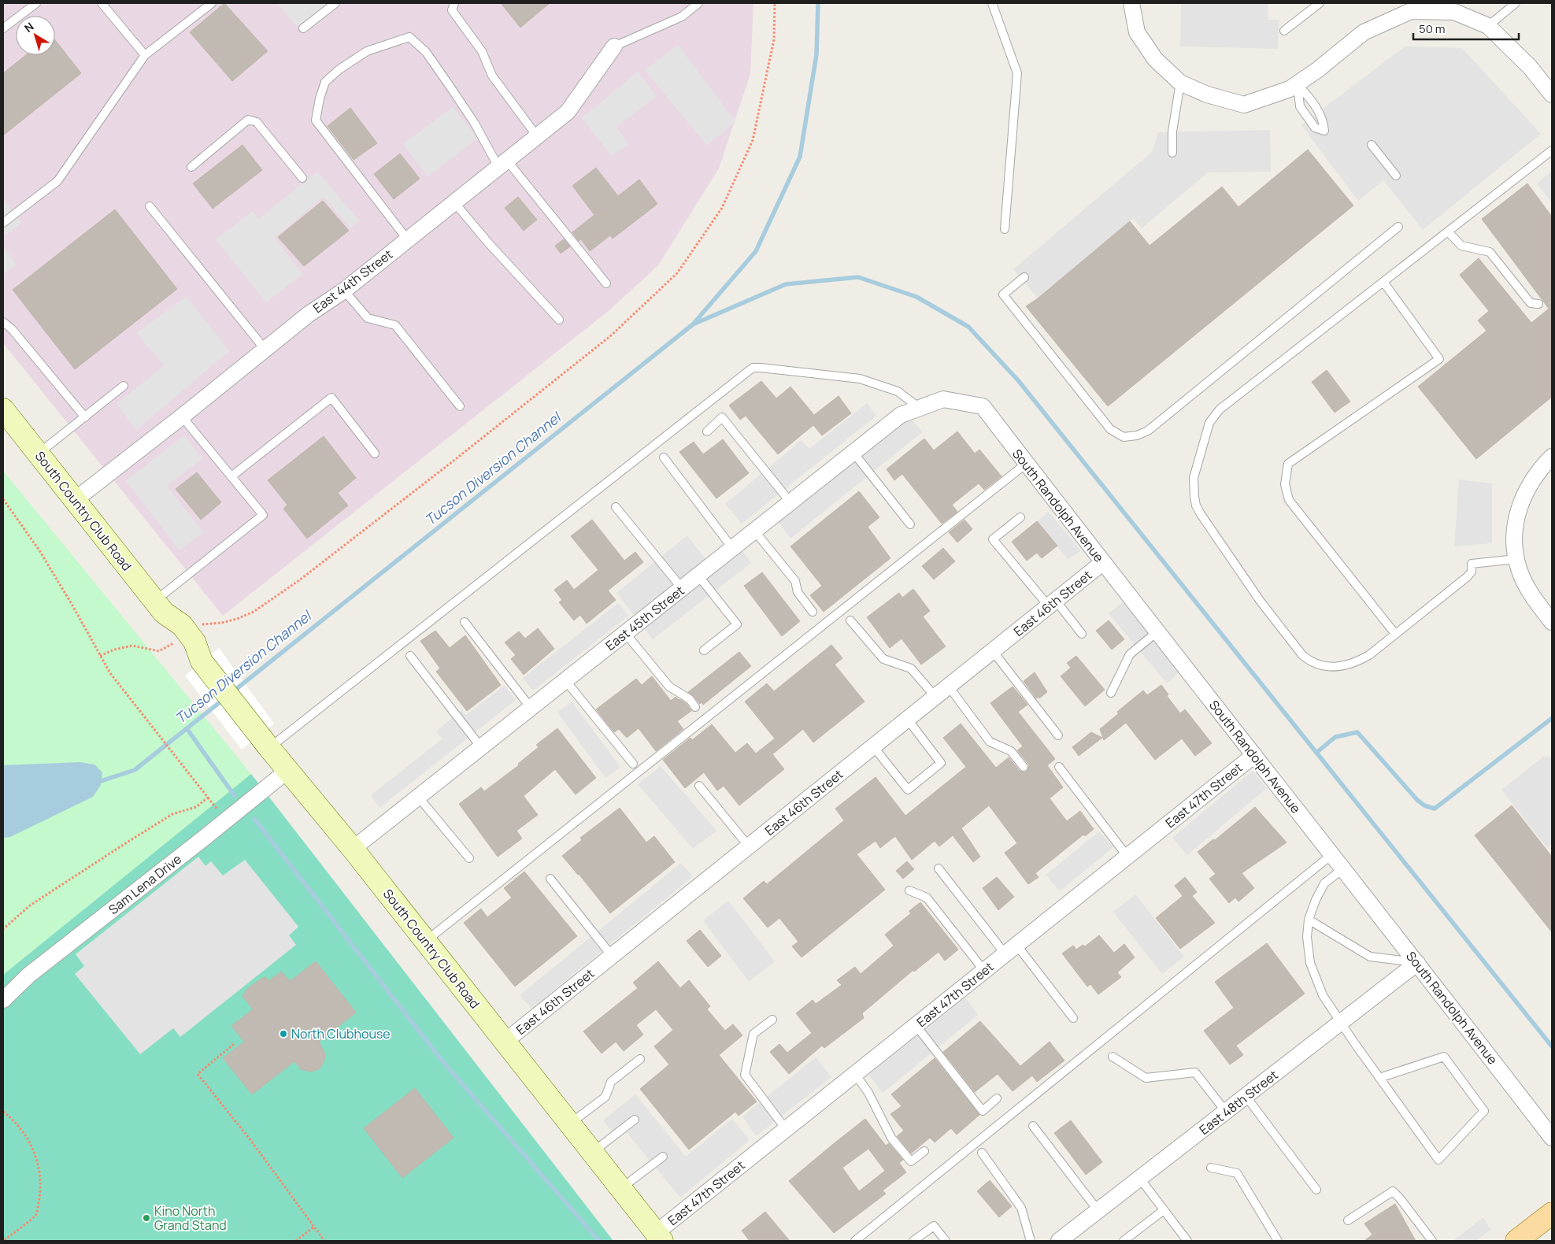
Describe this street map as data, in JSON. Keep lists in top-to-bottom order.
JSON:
{
  "streets": {
    "street": [
      "East 44th Street",
      "South Randolph Avenue",
      "South Country Club Road",
      "East 46th Street",
      "East 45th Street",
      "East 47th Street",
      "Sam Lena Drive",
      "East 48th Street"
    ]
  },
  "crossings": [
    ["East 44th Street", "South Country Club Road"],
    ["South Randolph Avenue", "East 46th Street"],
    ["South Randolph Avenue", "East 45th Street"],
    ["South Randolph Avenue", "East 47th Street"],
    ["South Randolph Avenue", "East 48th Street"],
    ["South Country Club Road", "East 46th Street"],
    ["South Country Club Road", "East 45th Street"],
    ["South Country Club Road", "East 47th Street"],
    ["South Country Club Road", "Sam Lena Drive"]
  ],
  "water": ["Tucson Diversion Channel"],
  "places": ["North Clubhouse", "Kino North Grand Stand"],
  "scale_bar": "50 m",
  "north": "top left"
}
